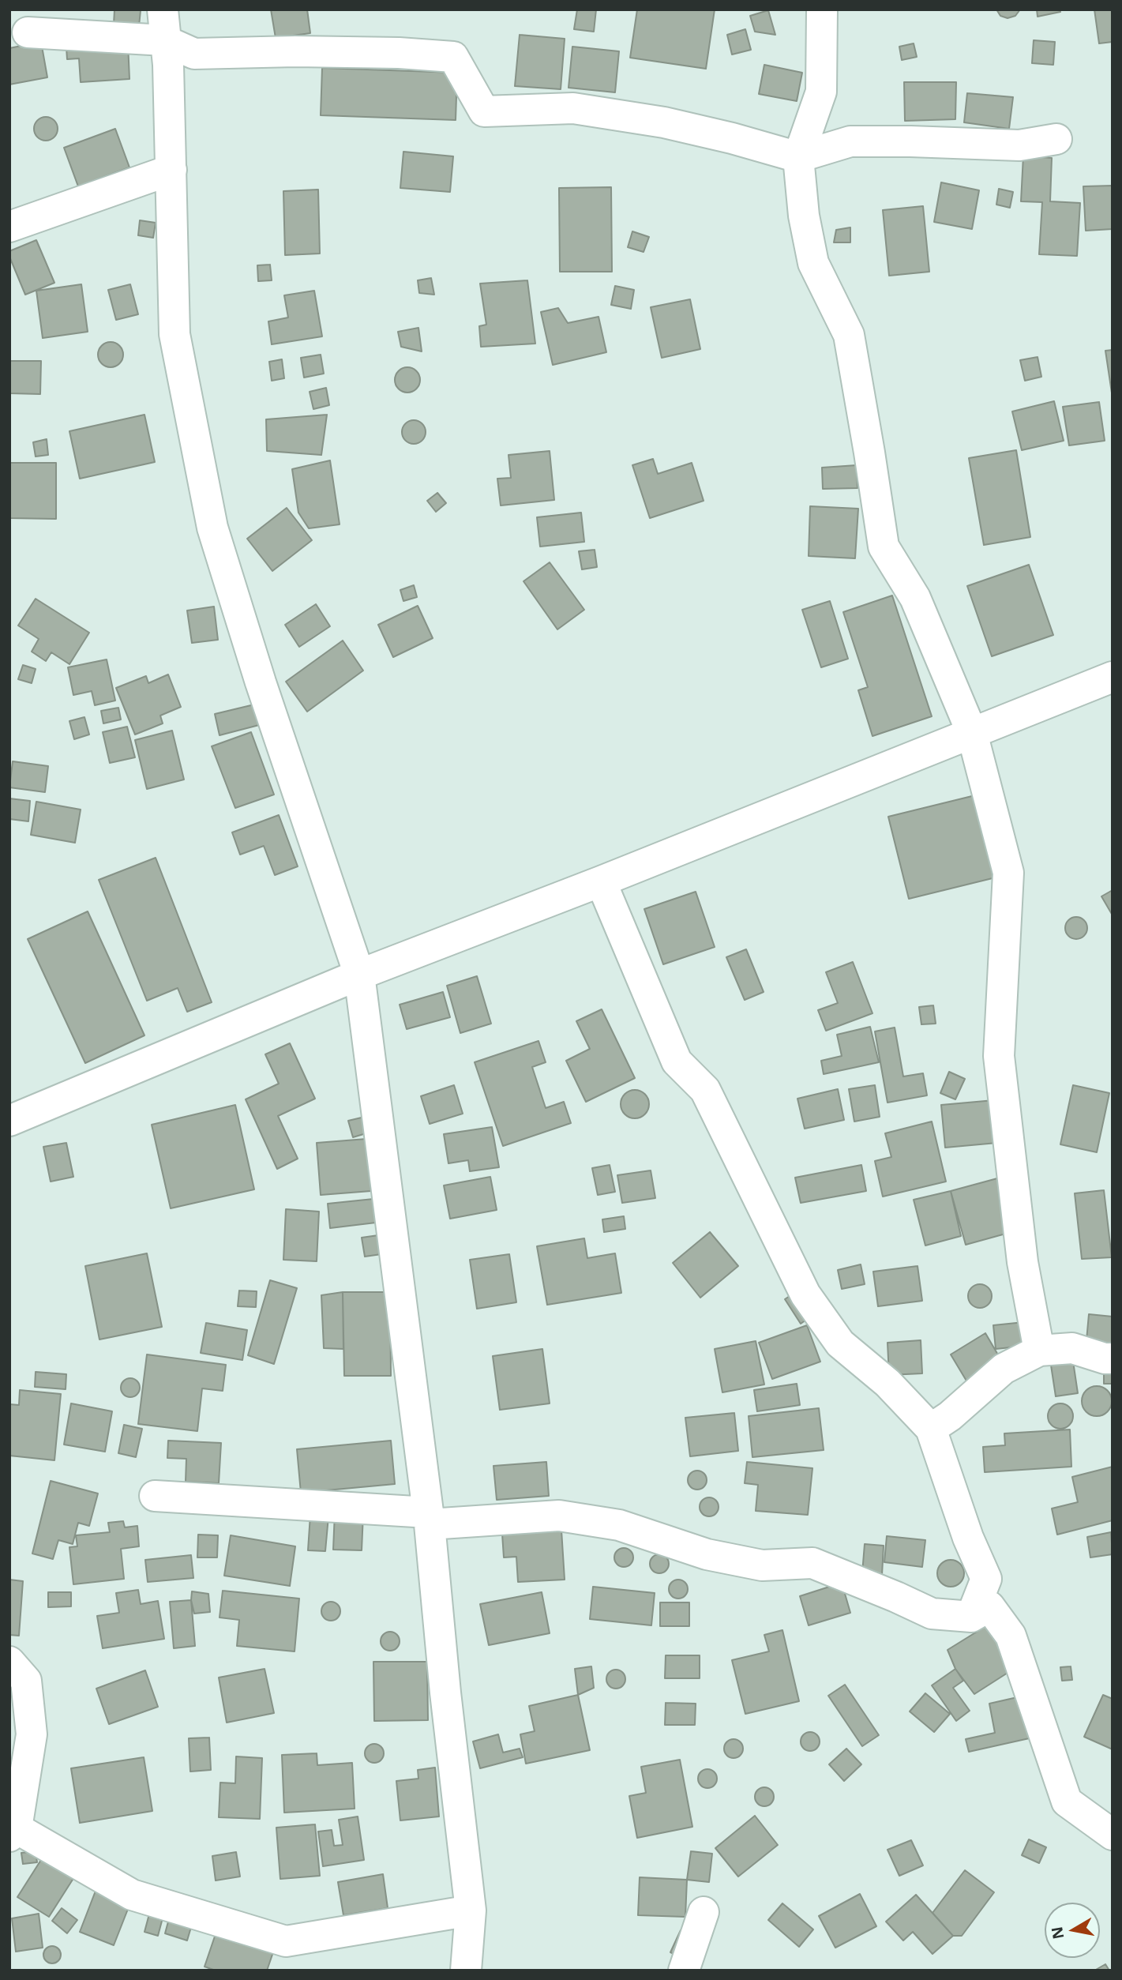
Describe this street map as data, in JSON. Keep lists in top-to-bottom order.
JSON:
{
  "north": "left"
}
